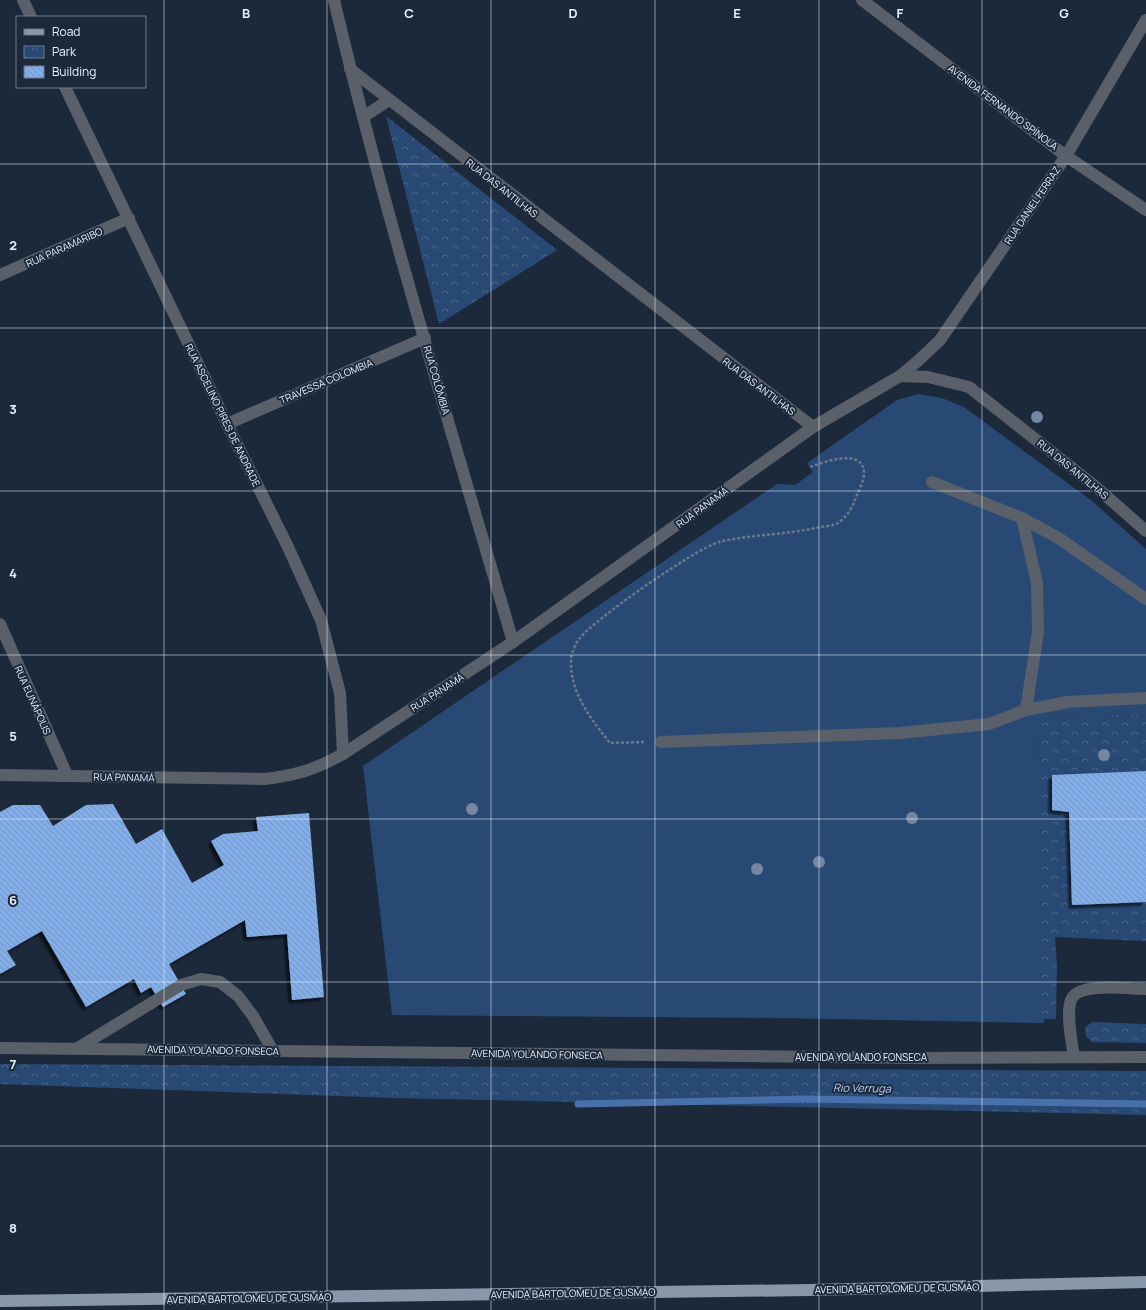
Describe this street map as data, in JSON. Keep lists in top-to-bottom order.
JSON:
{
  "streets": {
    "main road": ["AVENIDA BARTOLOMEU DE GUSMÃO"],
    "street": [
      "AVENIDA FERNANDO SPÍNOLA",
      "RUA DAS ANTILHAS",
      "RUA DANIEL FERRAZ",
      "RUA PARAMARIBO",
      "RUA COLÔMBIA",
      "TRAVESSA COLOMBIA",
      "RUA ASCELINO PIRES DE ANDRADE",
      "RUA PANAMÁ",
      "RUA EUNÁPOLIS",
      "AVENIDA YOLANDO FONSECA"
    ]
  },
  "crossings": [
    ["AVENIDA FERNANDO SPÍNOLA", "RUA DANIEL FERRAZ"],
    ["RUA DAS ANTILHAS", "RUA DANIEL FERRAZ"],
    ["RUA DAS ANTILHAS", "RUA PANAMÁ"],
    ["RUA PARAMARIBO", "RUA ASCELINO PIRES DE ANDRADE"],
    ["RUA COLÔMBIA", "TRAVESSA COLOMBIA"],
    ["RUA COLÔMBIA", "RUA PANAMÁ"],
    ["TRAVESSA COLOMBIA", "RUA ASCELINO PIRES DE ANDRADE"],
    ["RUA ASCELINO PIRES DE ANDRADE", "RUA PANAMÁ"],
    ["RUA PANAMÁ", "RUA EUNÁPOLIS"]
  ],
  "water": ["Rio Verruga"],
  "legend": ["Road", "Park", "Building"],
  "grid": {
    "columns": [
      "B",
      "C",
      "D",
      "E",
      "F",
      "G"
    ],
    "rows": [
      "2",
      "3",
      "4",
      "5",
      "6",
      "7",
      "8"
    ]
  }
}
